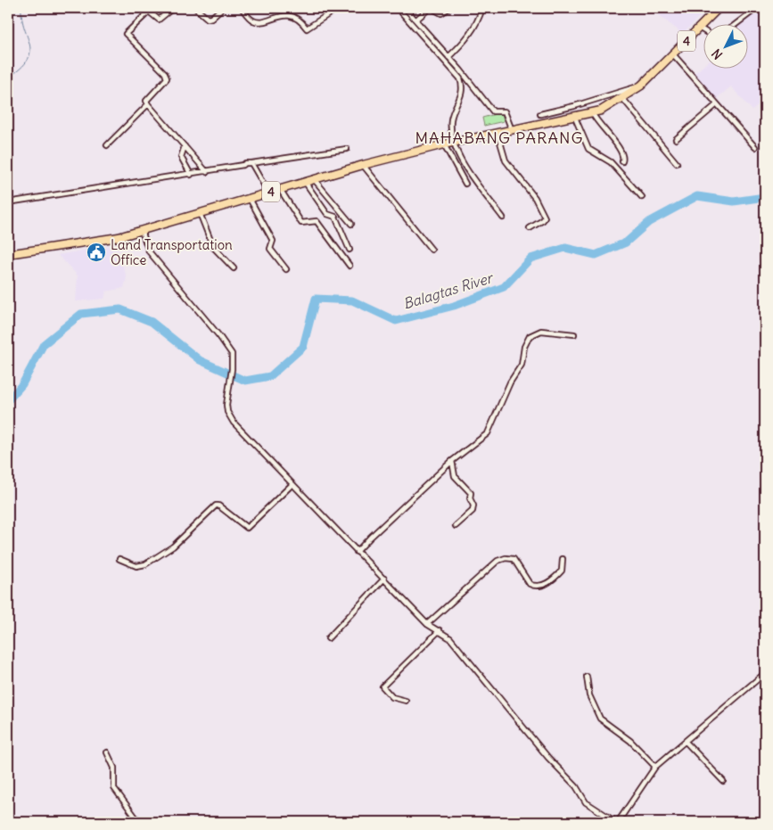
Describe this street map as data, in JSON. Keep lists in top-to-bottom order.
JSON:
{
  "streets": {
    "highway": ["4"]
  },
  "districts": ["MAHABANG PARANG"],
  "water": ["Balagtas River"],
  "places": {
    "public building": ["Land Transportation Office"]
  },
  "north": "bottom left"
}
